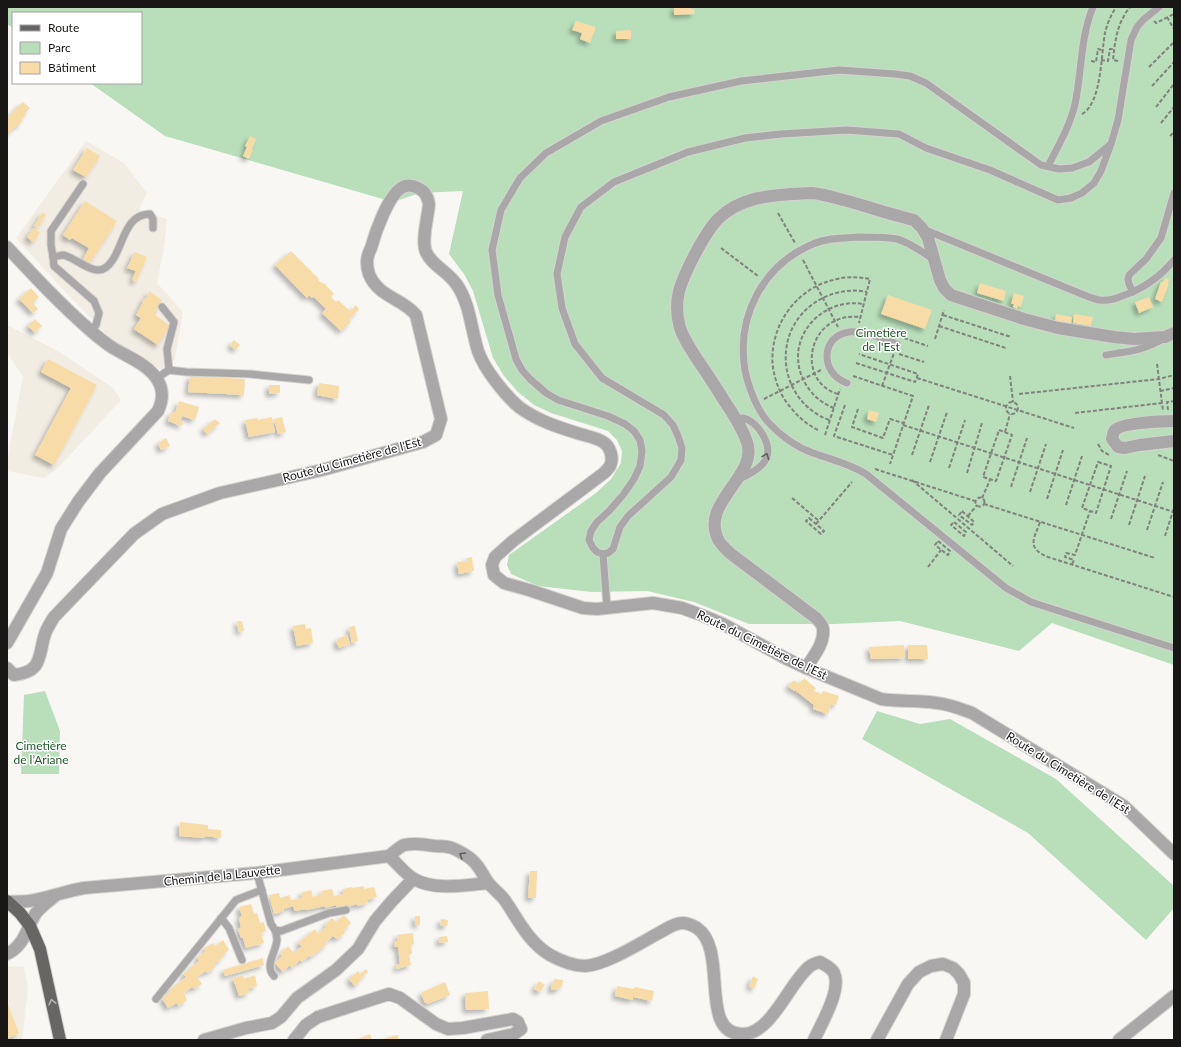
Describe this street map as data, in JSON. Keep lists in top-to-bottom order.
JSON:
{
  "streets": {
    "street": ["Route du Cimetière de l'Est", "Chemin de la Lauvette"]
  },
  "parks": ["Cimetière de l'Est", "Cimetière de l’Ariane"],
  "legend": ["Route", "Parc", "Bâtiment"]
}
